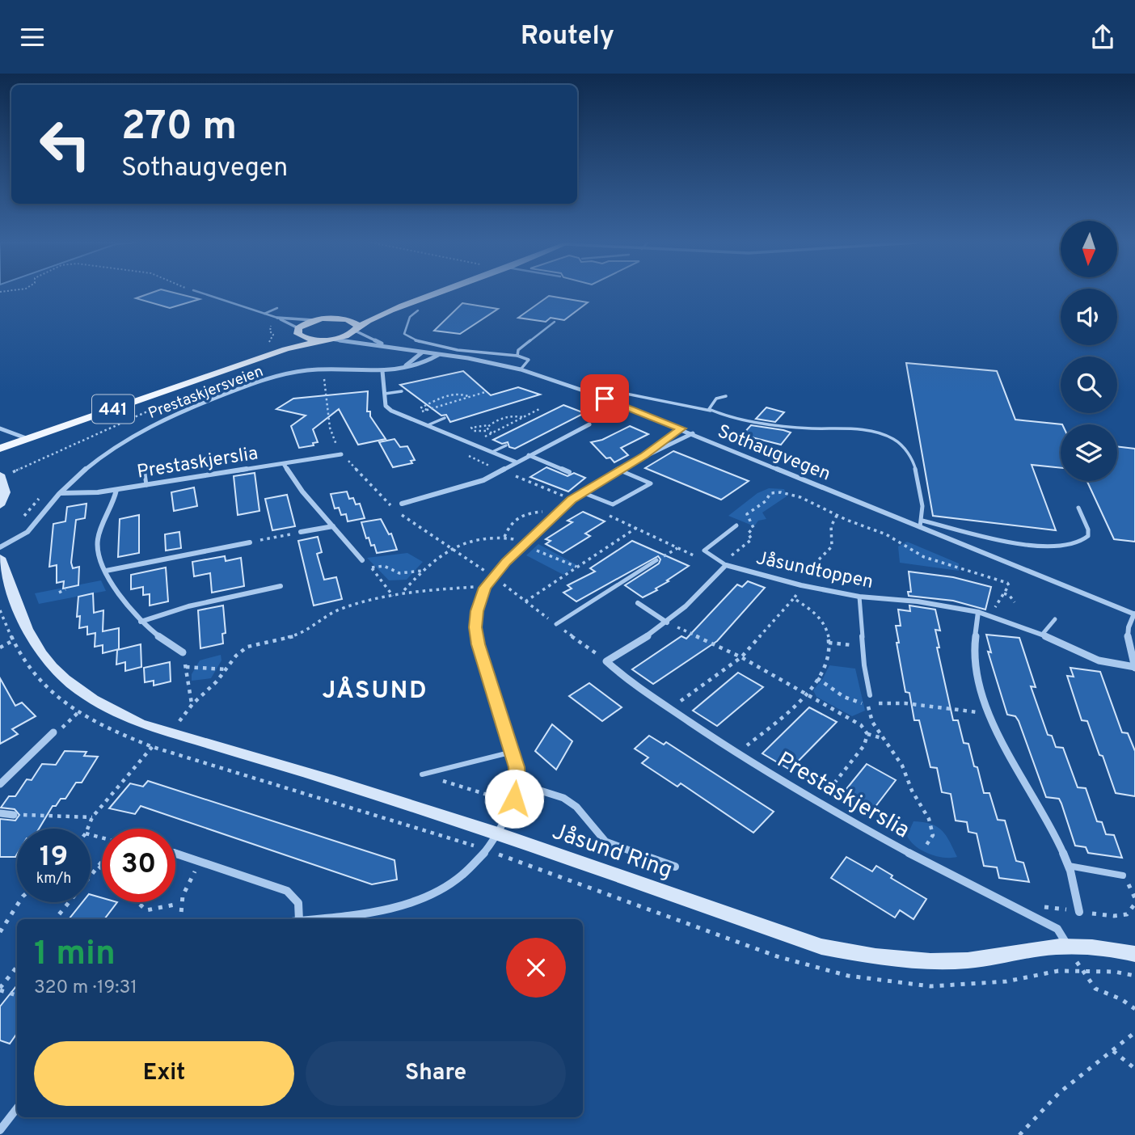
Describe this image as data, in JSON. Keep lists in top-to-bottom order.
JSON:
{
  "streets": {
    "main road": ["441", "Jåsund Ring"],
    "street": [
      "Prestaskjersveien",
      "Sothaugvegen",
      "Prestaskjerslia",
      "Jåsundtoppen"
    ]
  },
  "crossings": [
    ["Prestaskjersveien", "Sothaugvegen"],
    ["Prestaskjersveien", "Prestaskjerslia"],
    ["441", "Sothaugvegen"],
    ["Sothaugvegen", "Jåsundtoppen"],
    ["Prestaskjerslia", "Jåsund Ring"]
  ],
  "districts": ["JÅSUND"],
  "north": "bottom",
  "page": {
    "header": "Routely",
    "turn": ["270 m", "Sothaugvegen"],
    "speed": "19 km/h",
    "limit": "30",
    "heading": ["1 min", "320 m · 19:31"],
    "buttons": ["Exit", "Share"]
  }
}
